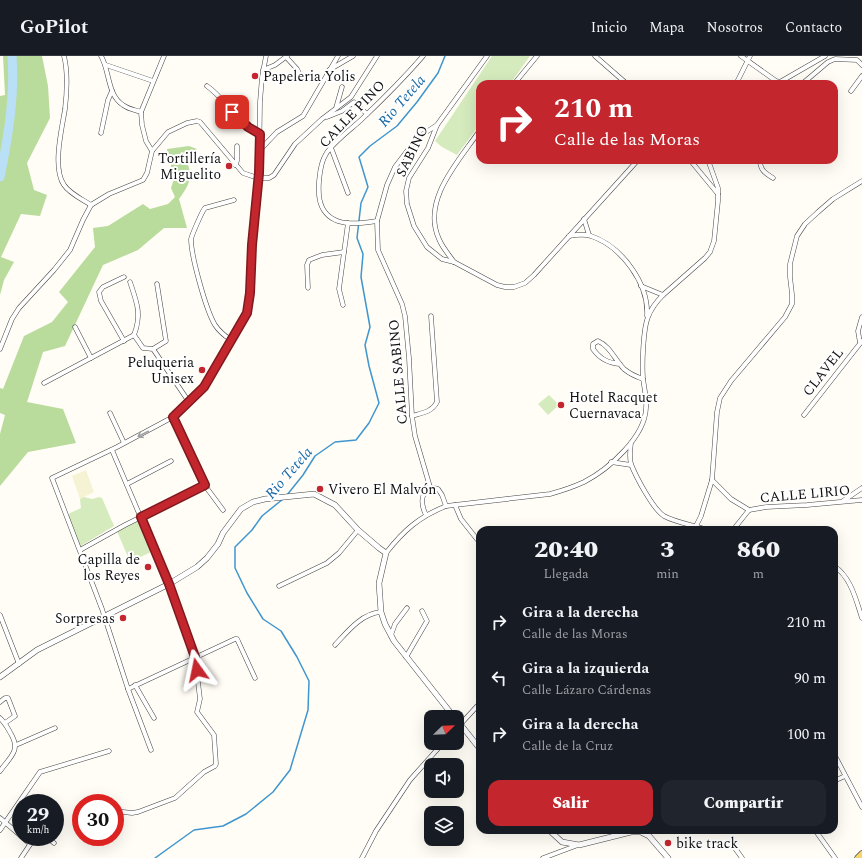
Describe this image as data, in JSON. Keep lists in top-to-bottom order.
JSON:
{
  "streets": {
    "street": [
      "CALLE PINO",
      "SABINO",
      "CALLE SABINO",
      "CLAVEL",
      "CALLE LIRIO"
    ]
  },
  "crossings": [
    ["CALLE PINO", "CALLE SABINO"],
    ["SABINO", "CALLE SABINO"]
  ],
  "water": ["Rio Tetela"],
  "places": [
    "Papeleria Yolis",
    "Tortillería Miguelito",
    "Peluqueria Unisex",
    "Hotel Racquet Cuernavaca",
    "Vivero El Malvón",
    "Capilla de los Reyes",
    "Sorpresas",
    "bike track"
  ],
  "north": "top right",
  "page": {
    "header": "GoPilot",
    "nav": [
      "Inicio",
      "Mapa",
      "Nosotros",
      "Contacto"
    ],
    "turn": ["210 m", "Calle de las Moras"],
    "eta": [
      "20:40",
      "Llegada",
      "3",
      "min",
      "860",
      "m"
    ],
    "list": [
      {
        "name": "Gira a la derecha",
        "note": "Calle de las Moras",
        "value": "210 m"
      },
      {
        "name": "Gira a la izquierda",
        "note": "Calle Lázaro Cárdenas",
        "value": "90 m"
      },
      {
        "name": "Gira a la derecha",
        "note": "Calle de la Cruz",
        "value": "100 m"
      }
    ],
    "buttons": ["Salir", "Compartir"],
    "speed": "29 km/h",
    "limit": "30"
  }
}
